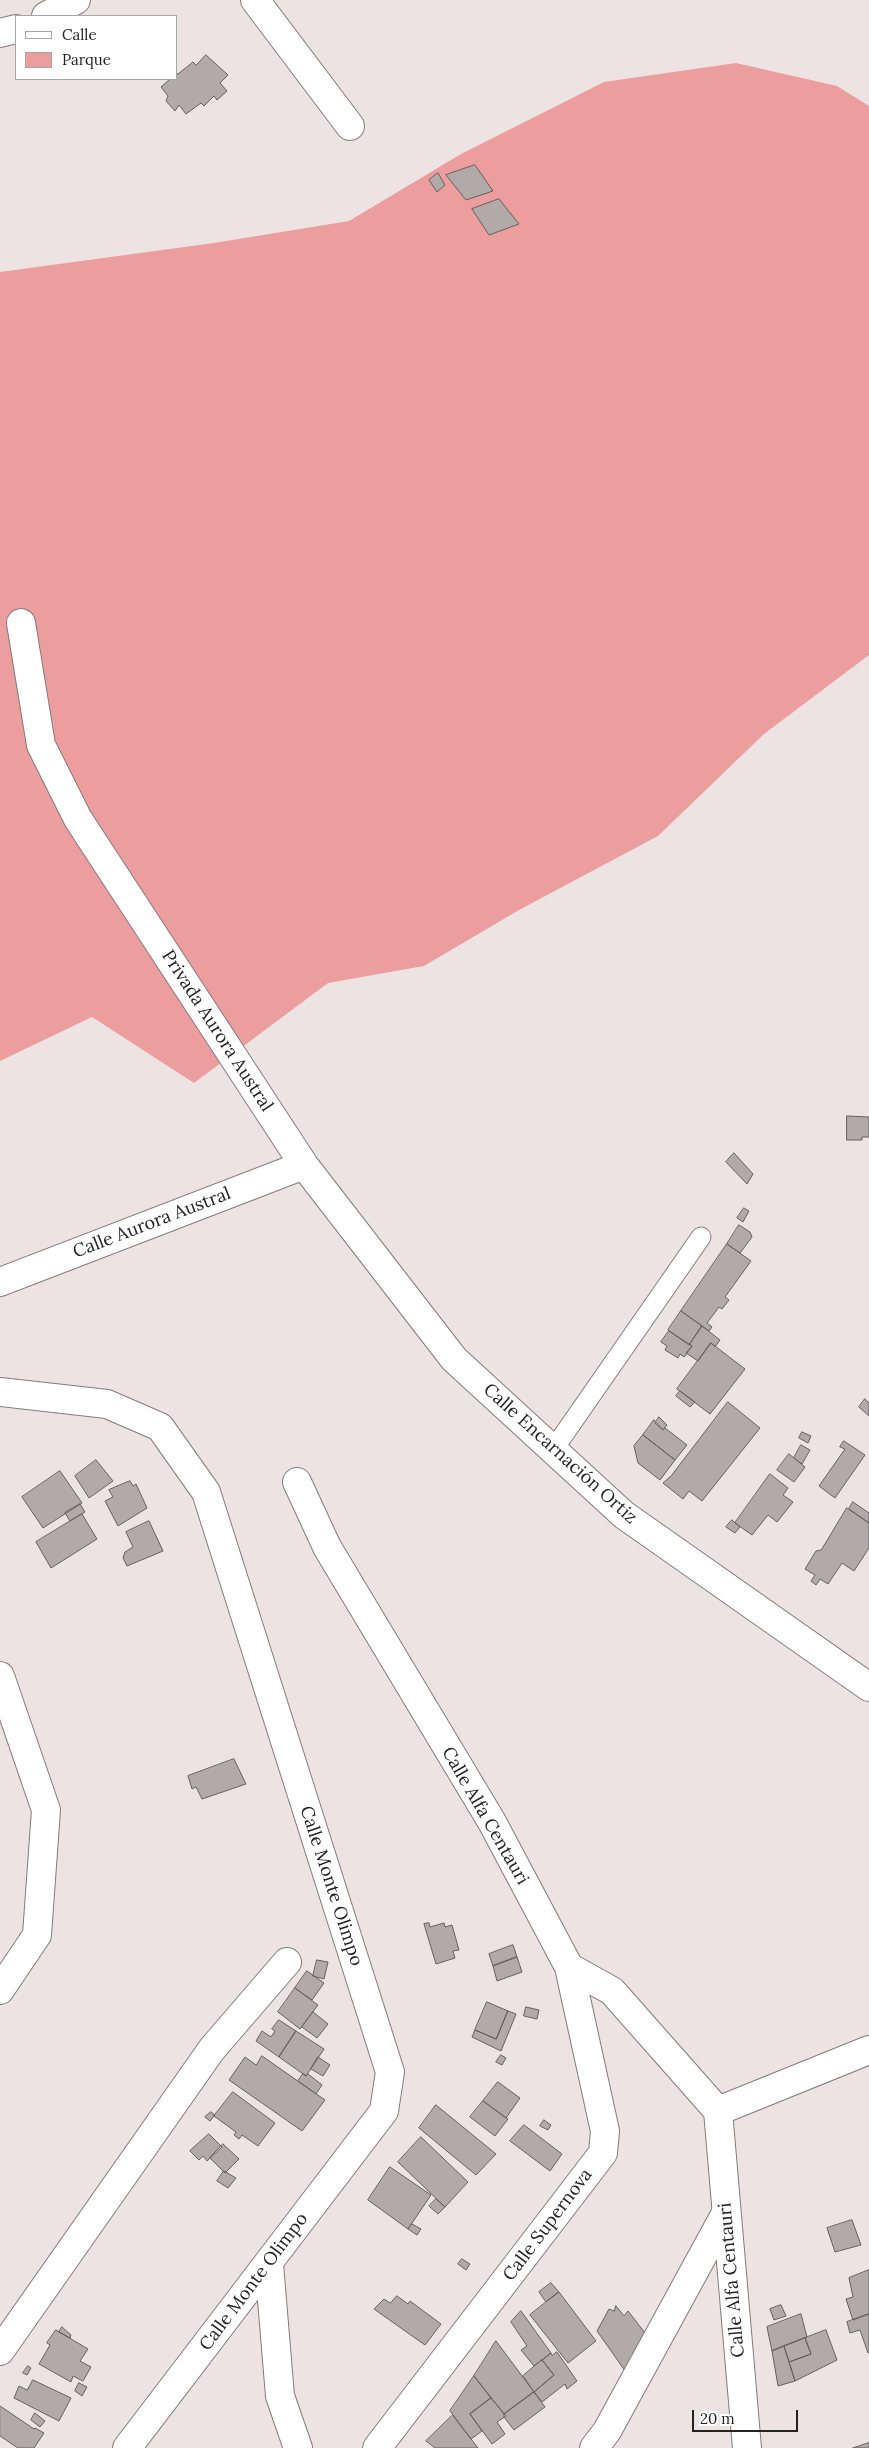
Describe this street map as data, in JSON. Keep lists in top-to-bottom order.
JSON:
{
  "streets": {
    "street": [
      "Privada Aurora Austral",
      "Calle Aurora Austral",
      "Calle Encarnación Ortiz",
      "Calle Alfa Centauri",
      "Calle Monte Olimpo",
      "Calle Supernova"
    ]
  },
  "crossings": [
    ["Privada Aurora Austral", "Calle Aurora Austral"],
    ["Privada Aurora Austral", "Calle Encarnación Ortiz"],
    ["Calle Aurora Austral", "Calle Encarnación Ortiz"],
    ["Calle Alfa Centauri", "Calle Supernova"]
  ],
  "legend": ["Calle", "Parque"],
  "scale_bar": "20 m"
}
